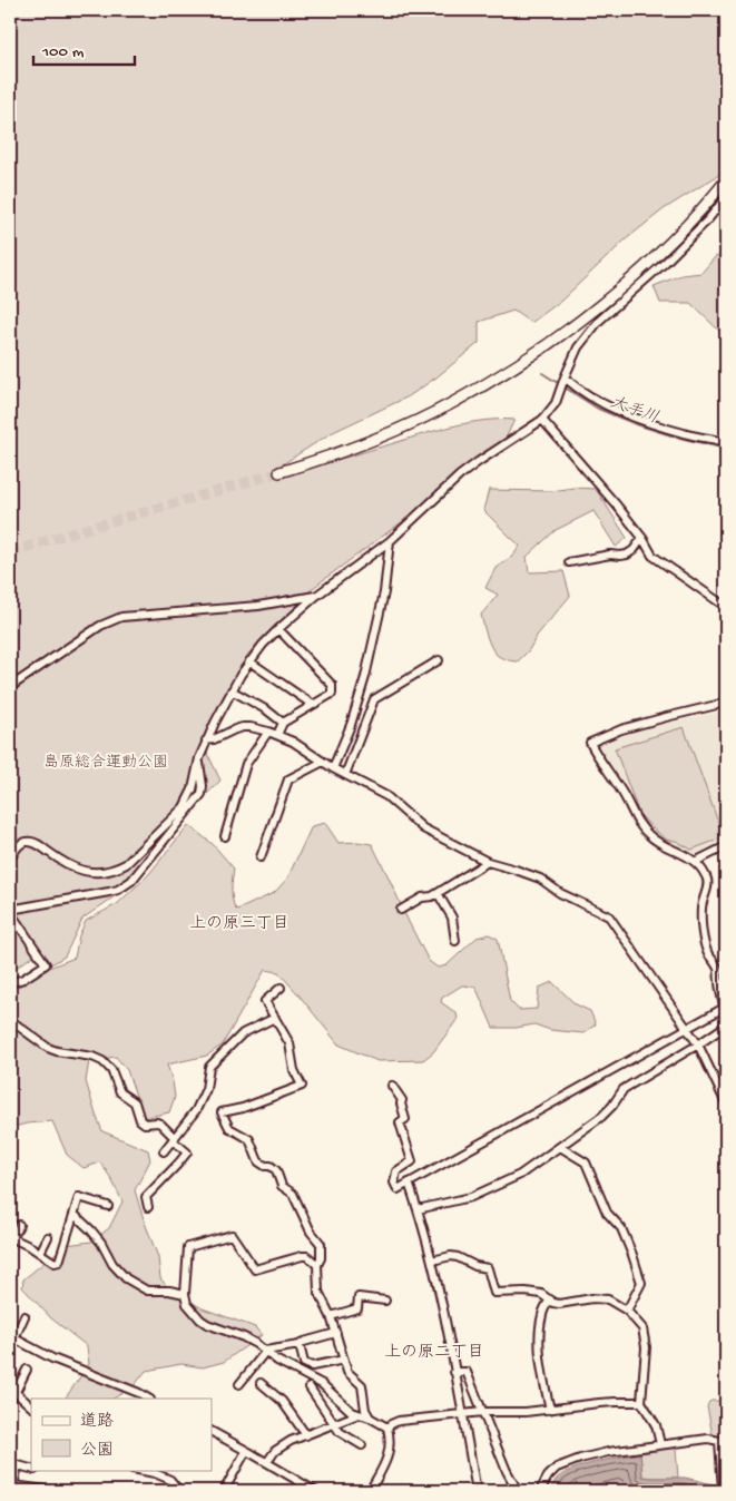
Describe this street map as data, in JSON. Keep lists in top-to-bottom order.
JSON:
{
  "districts": ["上の原三丁目", "上の原二丁目"],
  "water": ["大手川"],
  "parks": ["島原総合運動公園"],
  "legend": ["道路", "公園"],
  "scale_bar": "100 m"
}
